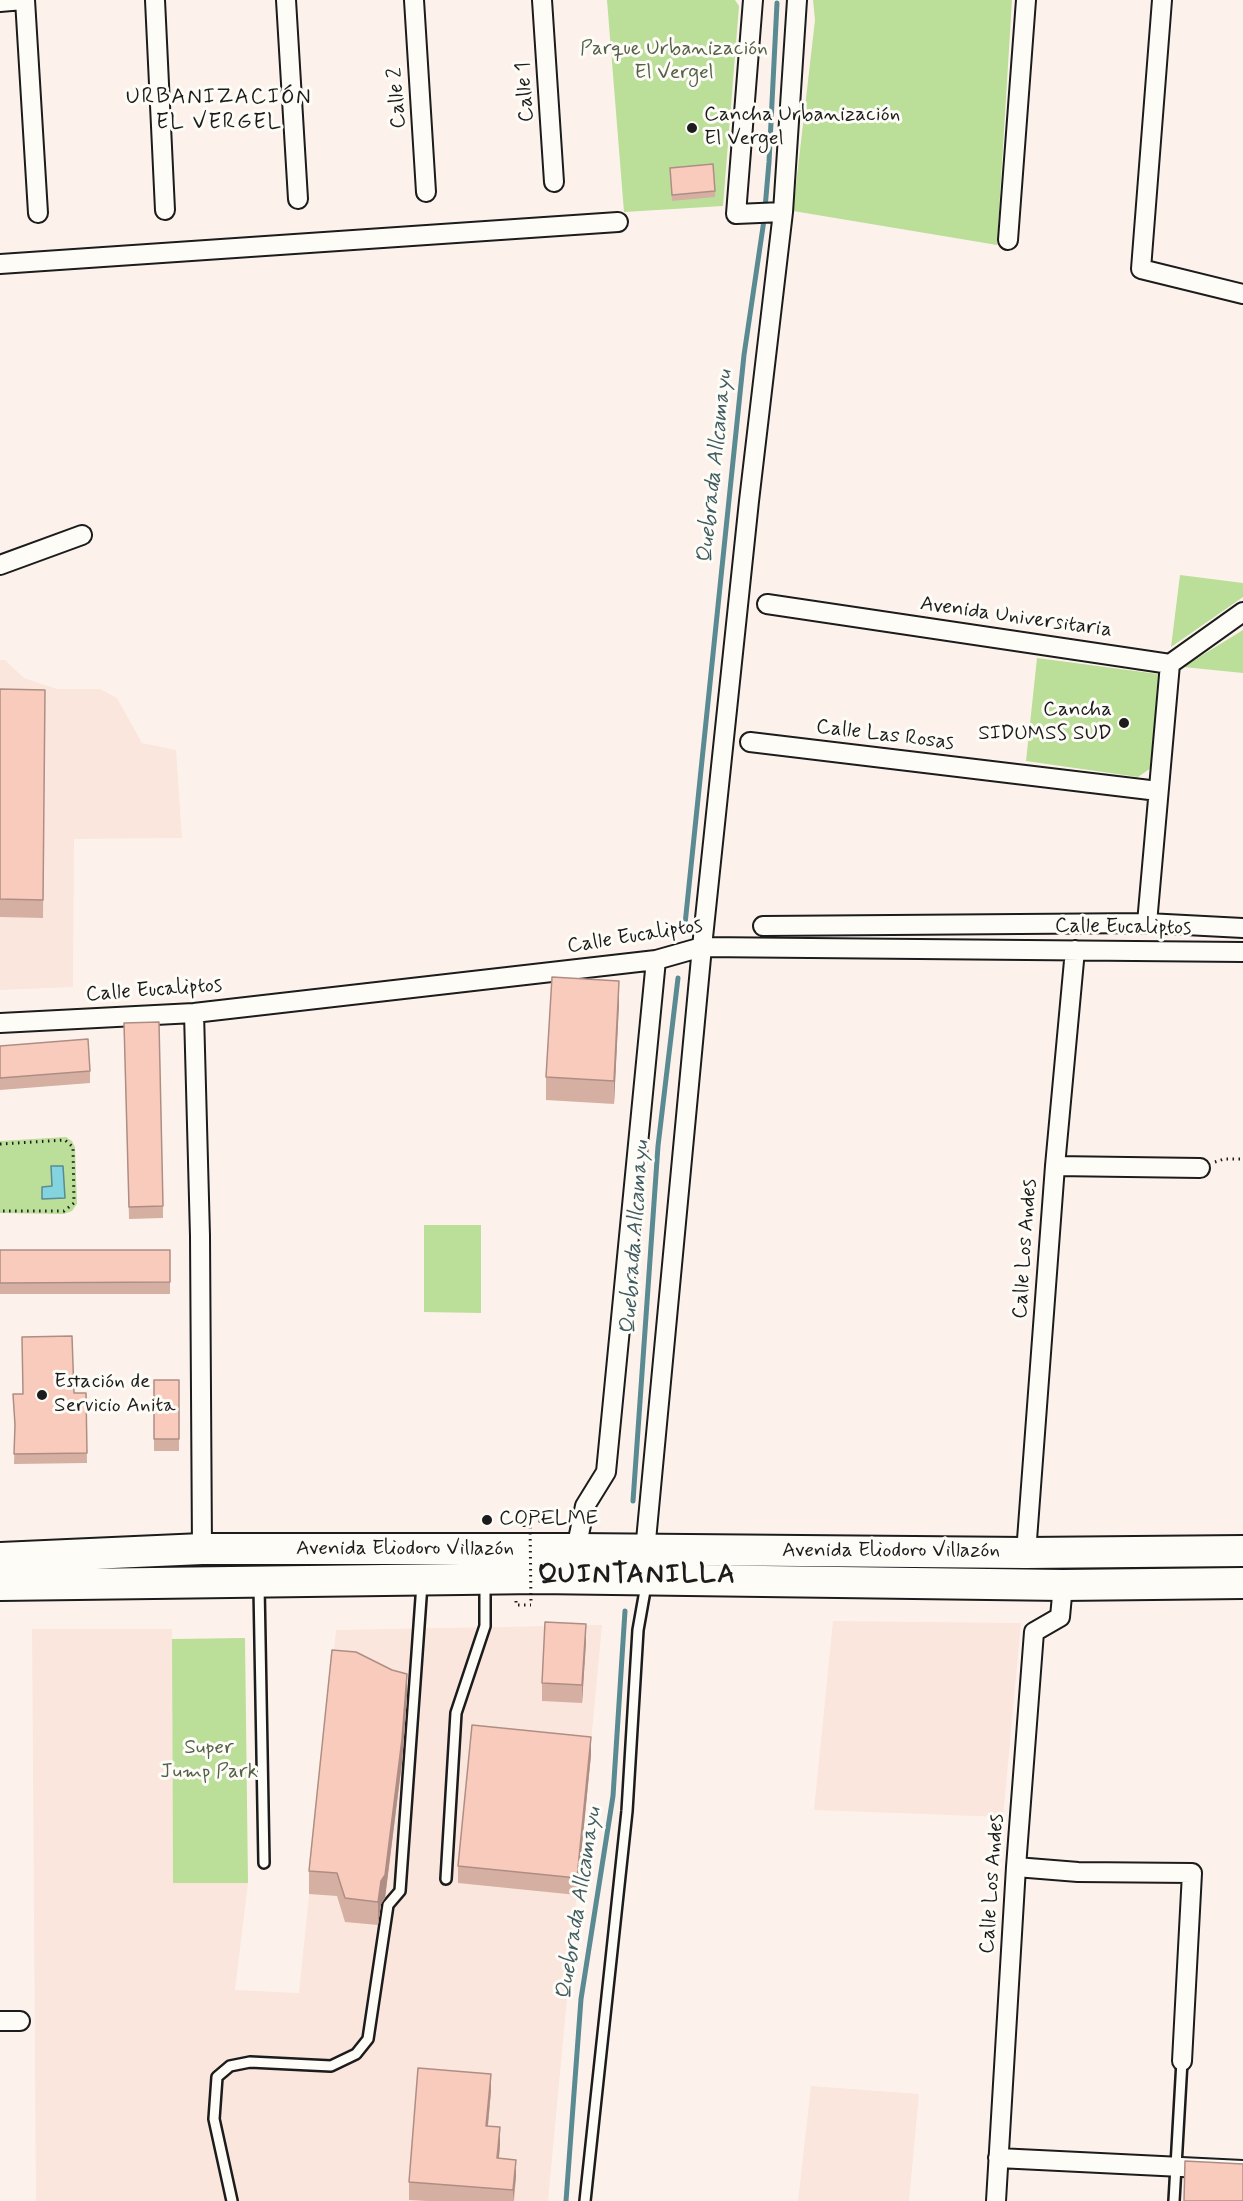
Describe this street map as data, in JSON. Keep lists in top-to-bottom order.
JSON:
{
  "streets": {
    "highway": ["Avenida Eliodoro Villazón"],
    "street": [
      "Calle 1",
      "Calle 2",
      "Avenida Universitaria",
      "Calle Las Rosas",
      "Calle Eucaliptos",
      "Calle Los Andes"
    ]
  },
  "crossings": [
    ["Calle Eucaliptos", "Calle Los Andes"],
    ["Calle Los Andes", "Avenida Eliodoro Villazón"]
  ],
  "districts": ["URBANIZACIÓN EL VERGEL", "QUINTANILLA"],
  "water": ["Quebrada Allcamayu"],
  "parks": ["Parque Urbanización El Vergel", "Super Jump Park"],
  "places": [
    "Cancha Urbanización El Vergel",
    "Cancha SIDUMSS SUD",
    "Estación de Servicio Anita",
    "COPELME"
  ]
}
